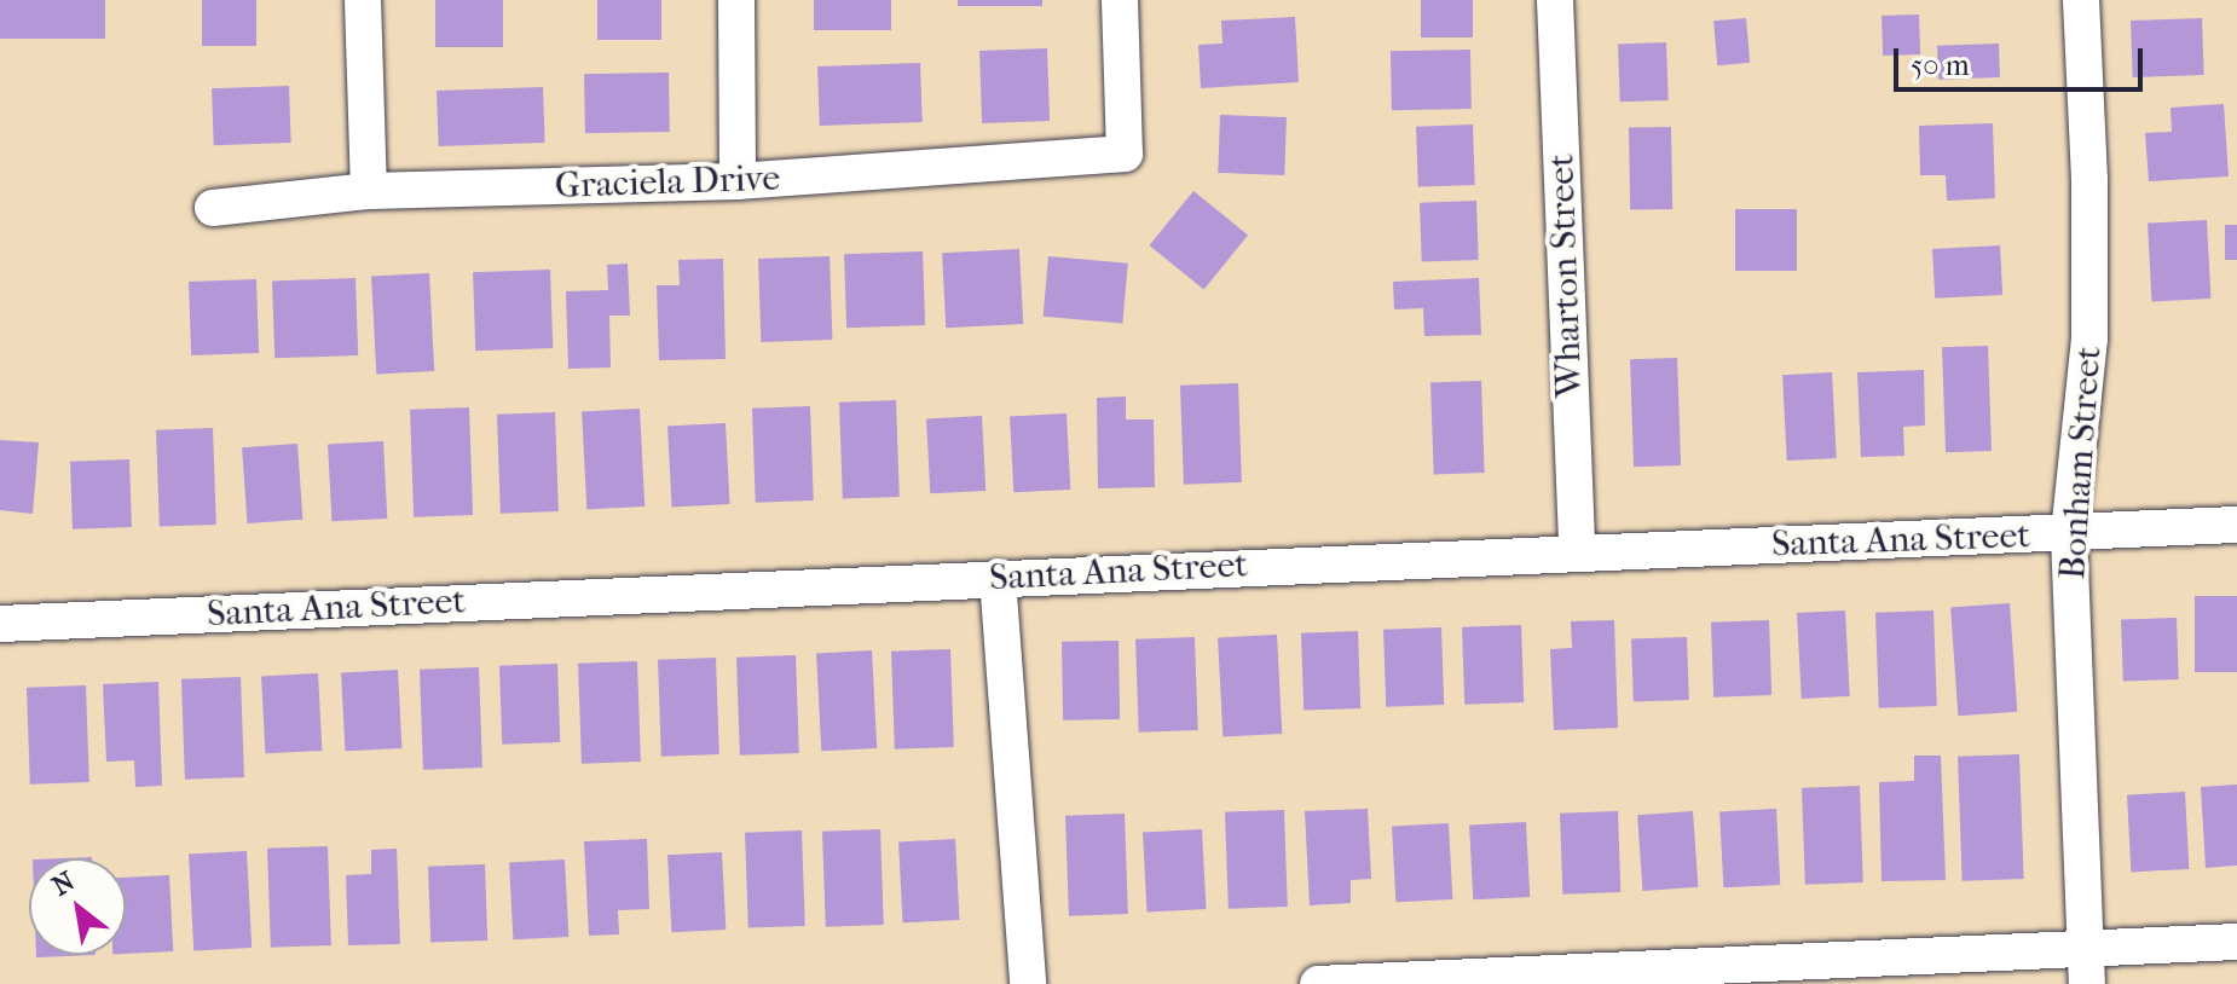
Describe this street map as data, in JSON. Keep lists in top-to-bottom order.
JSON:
{
  "streets": {
    "street": [
      "Graciela Drive",
      "Wharton Street",
      "Bonham Street",
      "Santa Ana Street"
    ]
  },
  "crossings": [
    ["Wharton Street", "Santa Ana Street"],
    ["Bonham Street", "Santa Ana Street"]
  ],
  "scale_bar": "50 m",
  "north": "top left"
}
